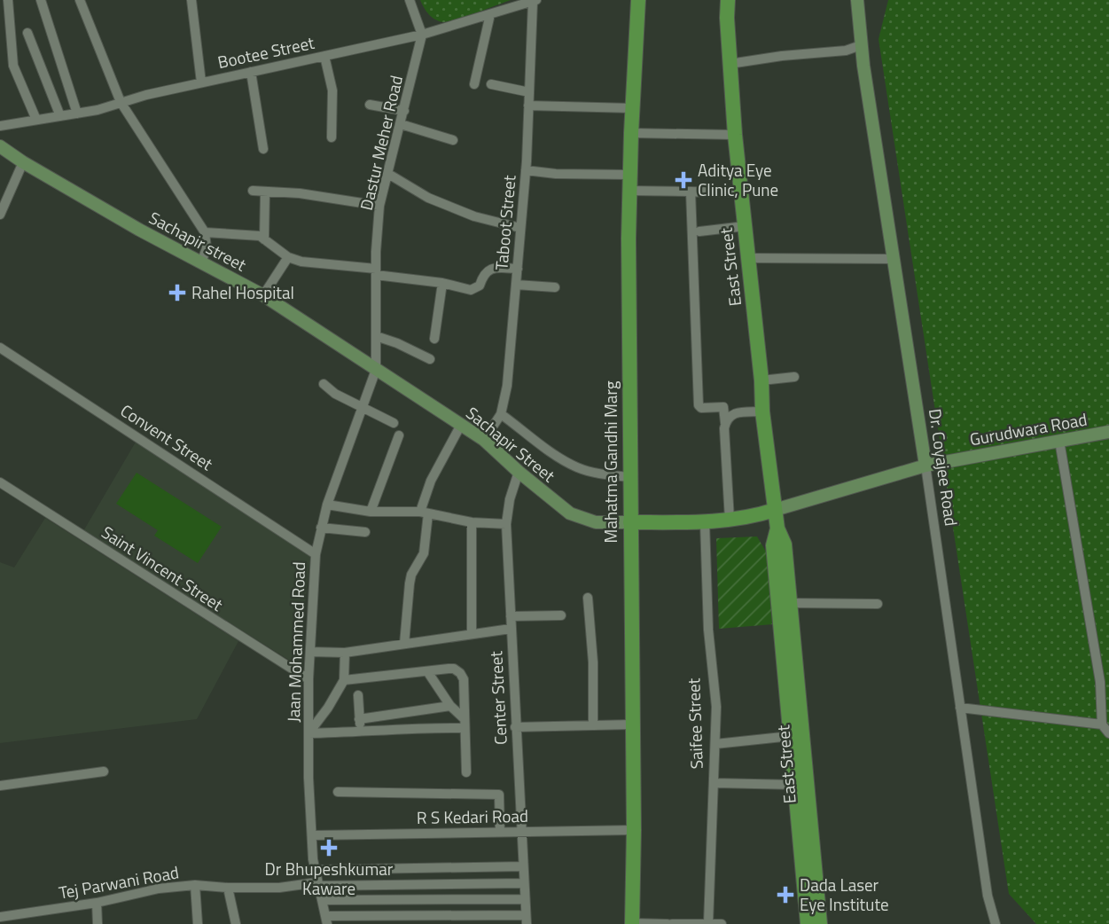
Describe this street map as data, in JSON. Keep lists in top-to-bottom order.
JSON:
{
  "streets": {
    "main road": ["East Street", "Mahatma Gandhi Marg"],
    "street": [
      "Bootee Street",
      "Dastur Meher Road",
      "Taboot Street",
      "Sachapir street",
      "Gurudwara Road",
      "Convent Street",
      "Sachapir Street",
      "Dr. Coyajee Road",
      "Saint Vincent Street",
      "Jaan Mohammed Road",
      "Center Street",
      "Saifee Street",
      "R S Kedari Road",
      "Tej Parwani Road"
    ]
  },
  "crossings": [
    ["Bootee Street", "Dastur Meher Road"],
    ["Bootee Street", "Taboot Street"],
    ["Dastur Meher Road", "Sachapir street"],
    ["Dastur Meher Road", "Sachapir Street"],
    ["Dastur Meher Road", "Jaan Mohammed Road"],
    ["Taboot Street", "Sachapir Street"],
    ["Sachapir street", "Sachapir Street"],
    ["Sachapir street", "Jaan Mohammed Road"],
    ["East Street", "Gurudwara Road"],
    ["Gurudwara Road", "Dr. Coyajee Road"],
    ["Convent Street", "Jaan Mohammed Road"],
    ["Sachapir Street", "Mahatma Gandhi Marg"],
    ["Sachapir Street", "Jaan Mohammed Road"],
    ["Sachapir Street", "Center Street"],
    ["Mahatma Gandhi Marg", "R S Kedari Road"],
    ["Saint Vincent Street", "Jaan Mohammed Road"],
    ["Jaan Mohammed Road", "R S Kedari Road"],
    ["Jaan Mohammed Road", "Tej Parwani Road"],
    ["Center Street", "R S Kedari Road"],
    ["Center Street", "Tej Parwani Road"]
  ],
  "places": {
    "health": [
      "Aditya Eye Clinic, Pune",
      "Rahel Hospital",
      "Dr Bhupeshkumar Kaware",
      "Dada Laser Eye Institute"
    ]
  }
}
